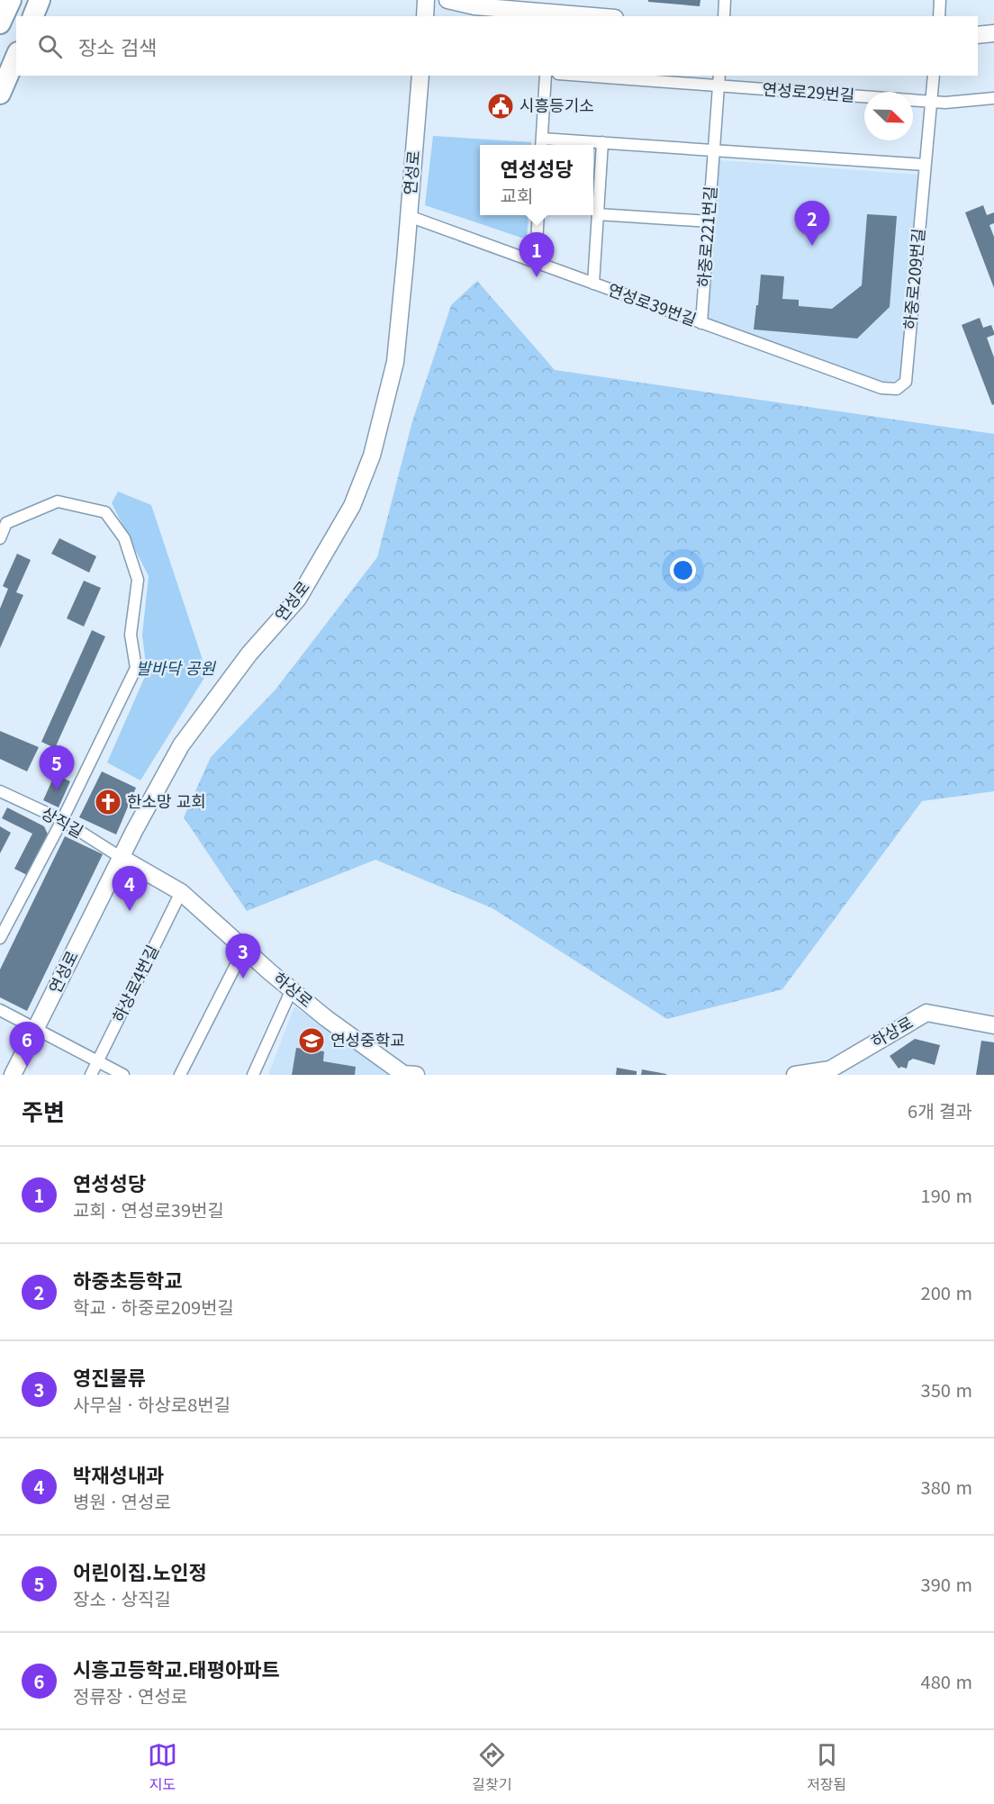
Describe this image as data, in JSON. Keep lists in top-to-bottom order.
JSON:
{
  "streets": {
    "street": [
      "연성로29번길",
      "연성로",
      "하중로221번길",
      "하중로209번길",
      "연성로39번길",
      "상직길",
      "하상로4번길",
      "하상로"
    ]
  },
  "crossings": [
    ["연성로29번길", "하중로221번길"],
    ["연성로29번길", "하중로209번길"],
    ["연성로", "연성로39번길"],
    ["연성로", "상직길"],
    ["연성로", "하상로"],
    ["하중로221번길", "연성로39번길"],
    ["하중로209번길", "연성로39번길"],
    ["상직길", "하상로"],
    ["하상로4번길", "하상로"]
  ],
  "parks": ["발바닥 공원"],
  "places": {
    "public building": ["시흥등기소"],
    "church": ["한소망 교회"],
    "school or university": ["연성중학교"]
  },
  "north": "bottom right",
  "page": {
    "search": "장소 검색",
    "popup": ["연성성당", "교회"],
    "pins": [
      "2",
      "1",
      "5",
      "4",
      "3",
      "6"
    ],
    "heading": ["주변", "6개 결과"],
    "list": [
      {
        "mark": "1",
        "name": "연성성당",
        "note": "교회 · 연성로39번길",
        "value": "190 m"
      },
      {
        "mark": "2",
        "name": "하중초등학교",
        "note": "학교 · 하중로209번길",
        "value": "200 m"
      },
      {
        "mark": "3",
        "name": "영진물류",
        "note": "사무실 · 하상로8번길",
        "value": "350 m"
      },
      {
        "mark": "4",
        "name": "박재성내과",
        "note": "병원 · 연성로",
        "value": "380 m"
      },
      {
        "mark": "5",
        "name": "어린이집.노인정",
        "note": "장소 · 상직길",
        "value": "390 m"
      },
      {
        "mark": "6",
        "name": "시흥고등학교.태평아파트",
        "note": "정류장 · 연성로",
        "value": "480 m"
      }
    ],
    "nav": ["지도", "길찾기", "저장됨"]
  }
}
